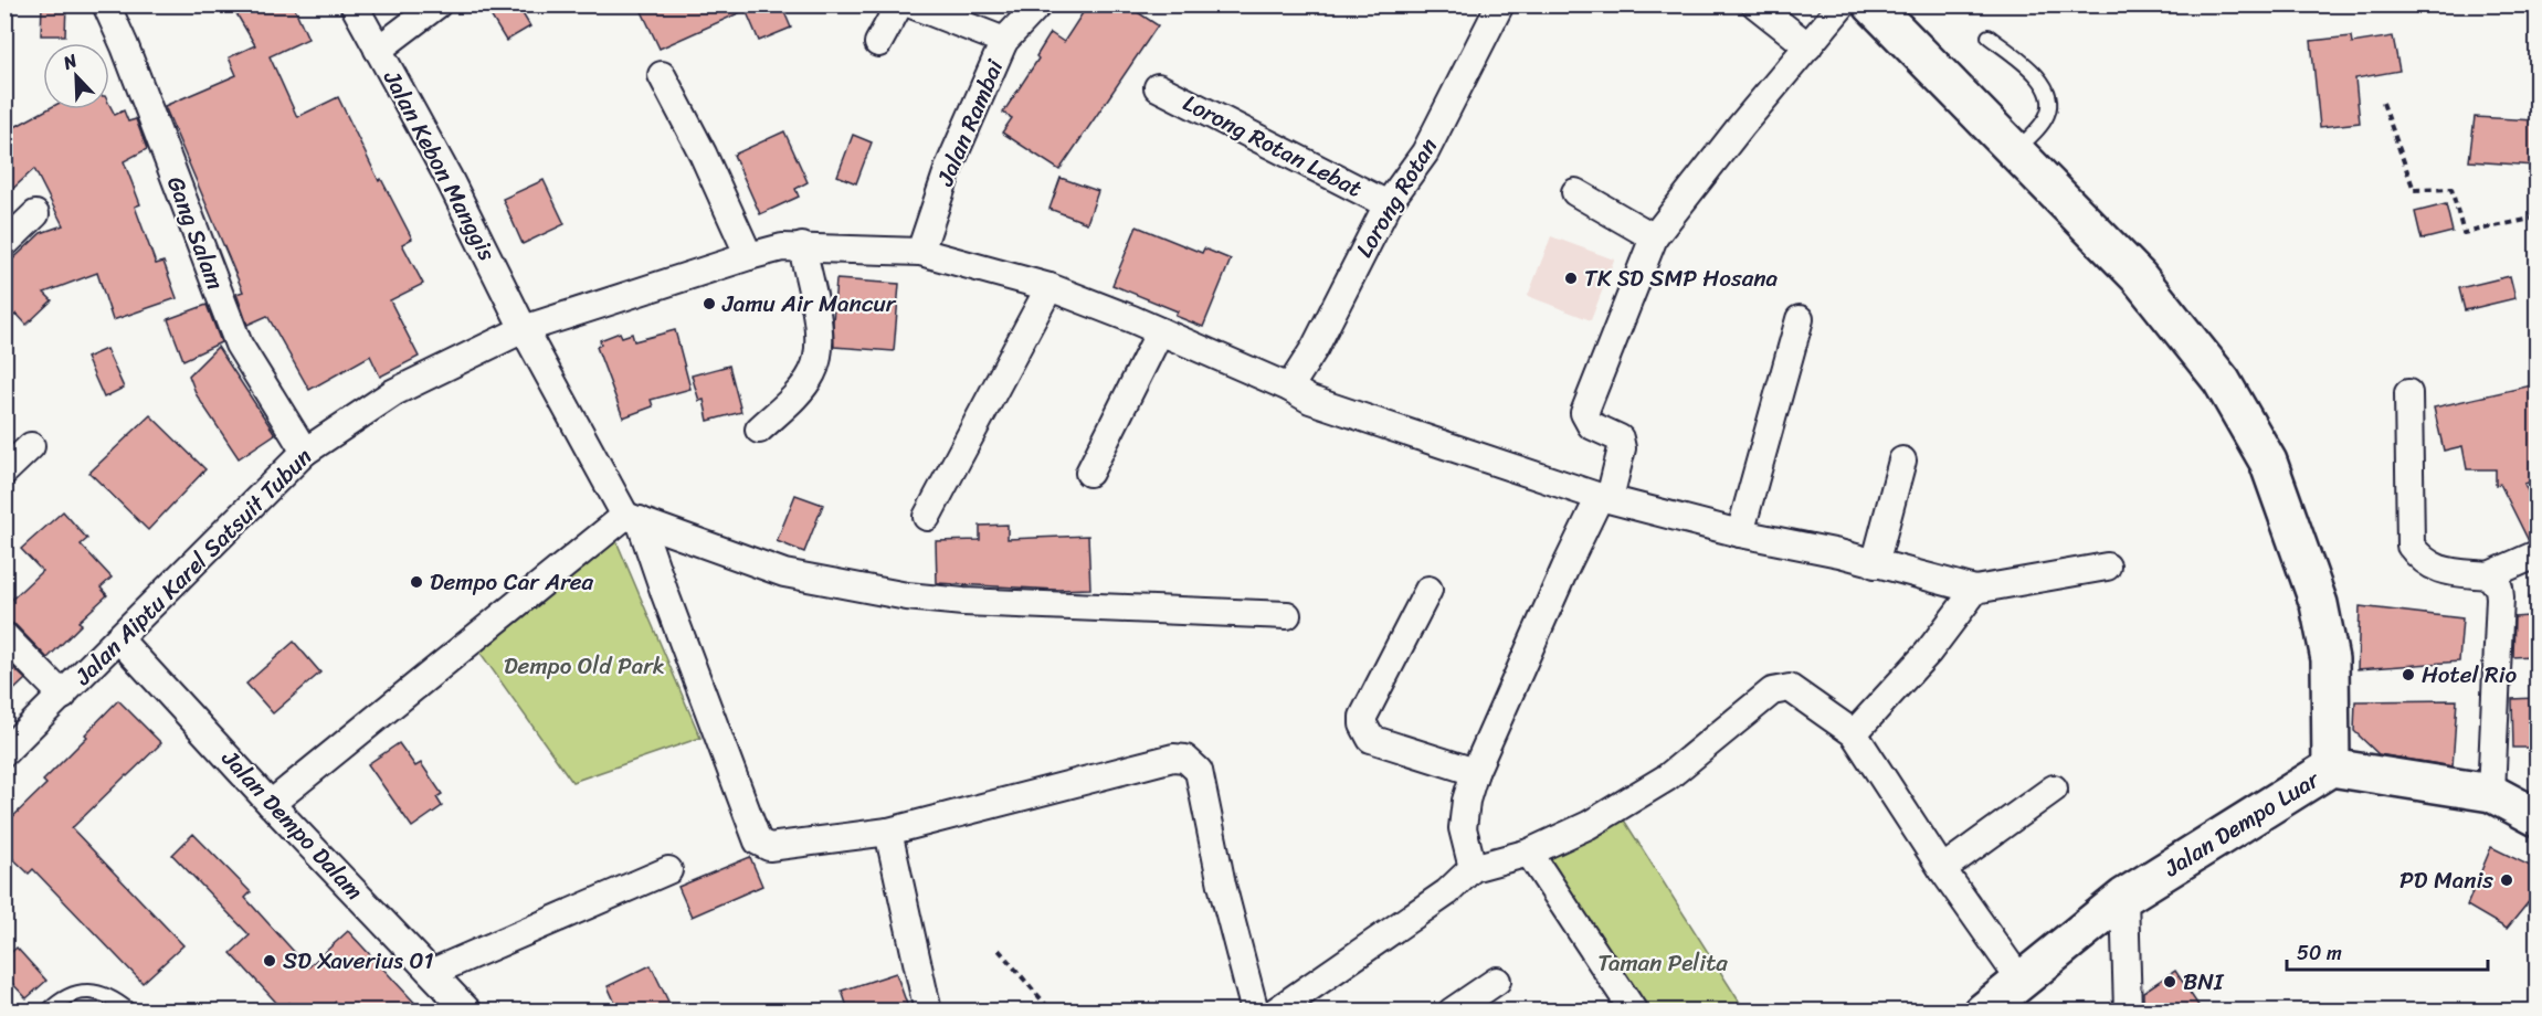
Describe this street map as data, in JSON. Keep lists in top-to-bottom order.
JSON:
{
  "streets": {
    "street": [
      "Jalan Rambai",
      "Lorong Rotan Lebat",
      "Jalan Kebon Manggis",
      "Lorong Rotan",
      "Gang Salam",
      "Jalan Aiptu Karel Satsuit Tubun",
      "Jalan Dempo Luar",
      "Jalan Dempo Dalam"
    ]
  },
  "crossings": [
    ["Jalan Rambai", "Jalan Aiptu Karel Satsuit Tubun"],
    ["Lorong Rotan Lebat", "Lorong Rotan"],
    ["Jalan Kebon Manggis", "Jalan Aiptu Karel Satsuit Tubun"],
    ["Lorong Rotan", "Jalan Aiptu Karel Satsuit Tubun"],
    ["Gang Salam", "Jalan Aiptu Karel Satsuit Tubun"],
    ["Jalan Aiptu Karel Satsuit Tubun", "Jalan Dempo Dalam"]
  ],
  "parks": ["Dempo Old Park", "Taman Pelita"],
  "places": [
    "TK SD SMP Hosana",
    "Jamu Air Mancur",
    "Dempo Car Area",
    "Hotel Rio",
    "PD Manis",
    "SD Xaverius 01",
    "BNI"
  ],
  "scale_bar": "50 m",
  "north": "top left"
}
